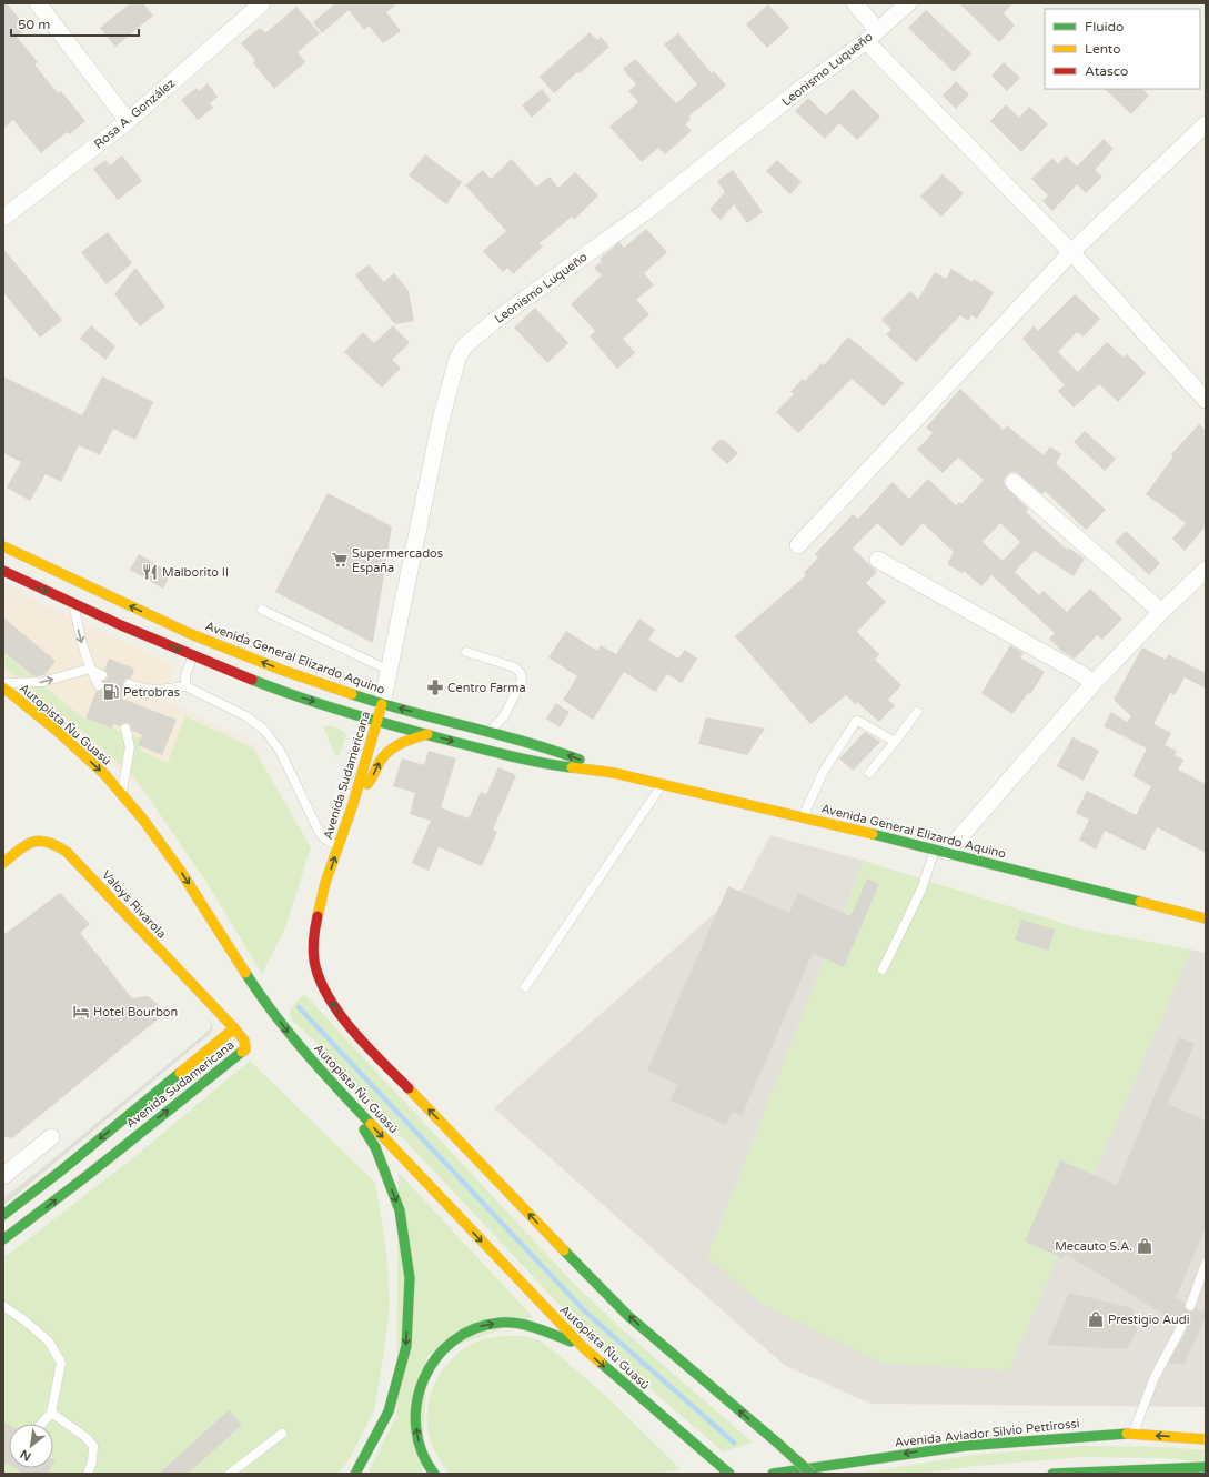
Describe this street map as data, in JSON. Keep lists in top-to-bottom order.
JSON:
{
  "streets": {
    "main road": [
      "Avenida General Elizardo Aquino",
      "Autopista Ñu Guasú",
      "Avenida Sudamericana",
      "Valoys Rivarola",
      "Avenida Aviador Silvio Pettirossi"
    ],
    "street": ["Leonismo Luqueño", "Rosa A. González"]
  },
  "crossings": [
    ["Leonismo Luqueño", "Avenida General Elizardo Aquino"],
    ["Leonismo Luqueño", "Avenida Sudamericana"],
    ["Avenida General Elizardo Aquino", "Avenida Sudamericana"],
    ["Avenida Sudamericana", "Valoys Rivarola"]
  ],
  "one_way": ["Autopista Ñu Guasú"],
  "places": {
    "supermarket": ["Supermercados España"],
    "restaurant": ["Malborito II"],
    "pharmacy": ["Centro Farma"],
    "fuel station": ["Petrobras"],
    "hotel": ["Hotel Bourbon"],
    "shop": ["Mecauto S.A.", "Prestigio Audi"]
  },
  "legend": ["Fluido", "Lento", "Atasco"],
  "scale_bar": "50 m",
  "north": "bottom left"
}
